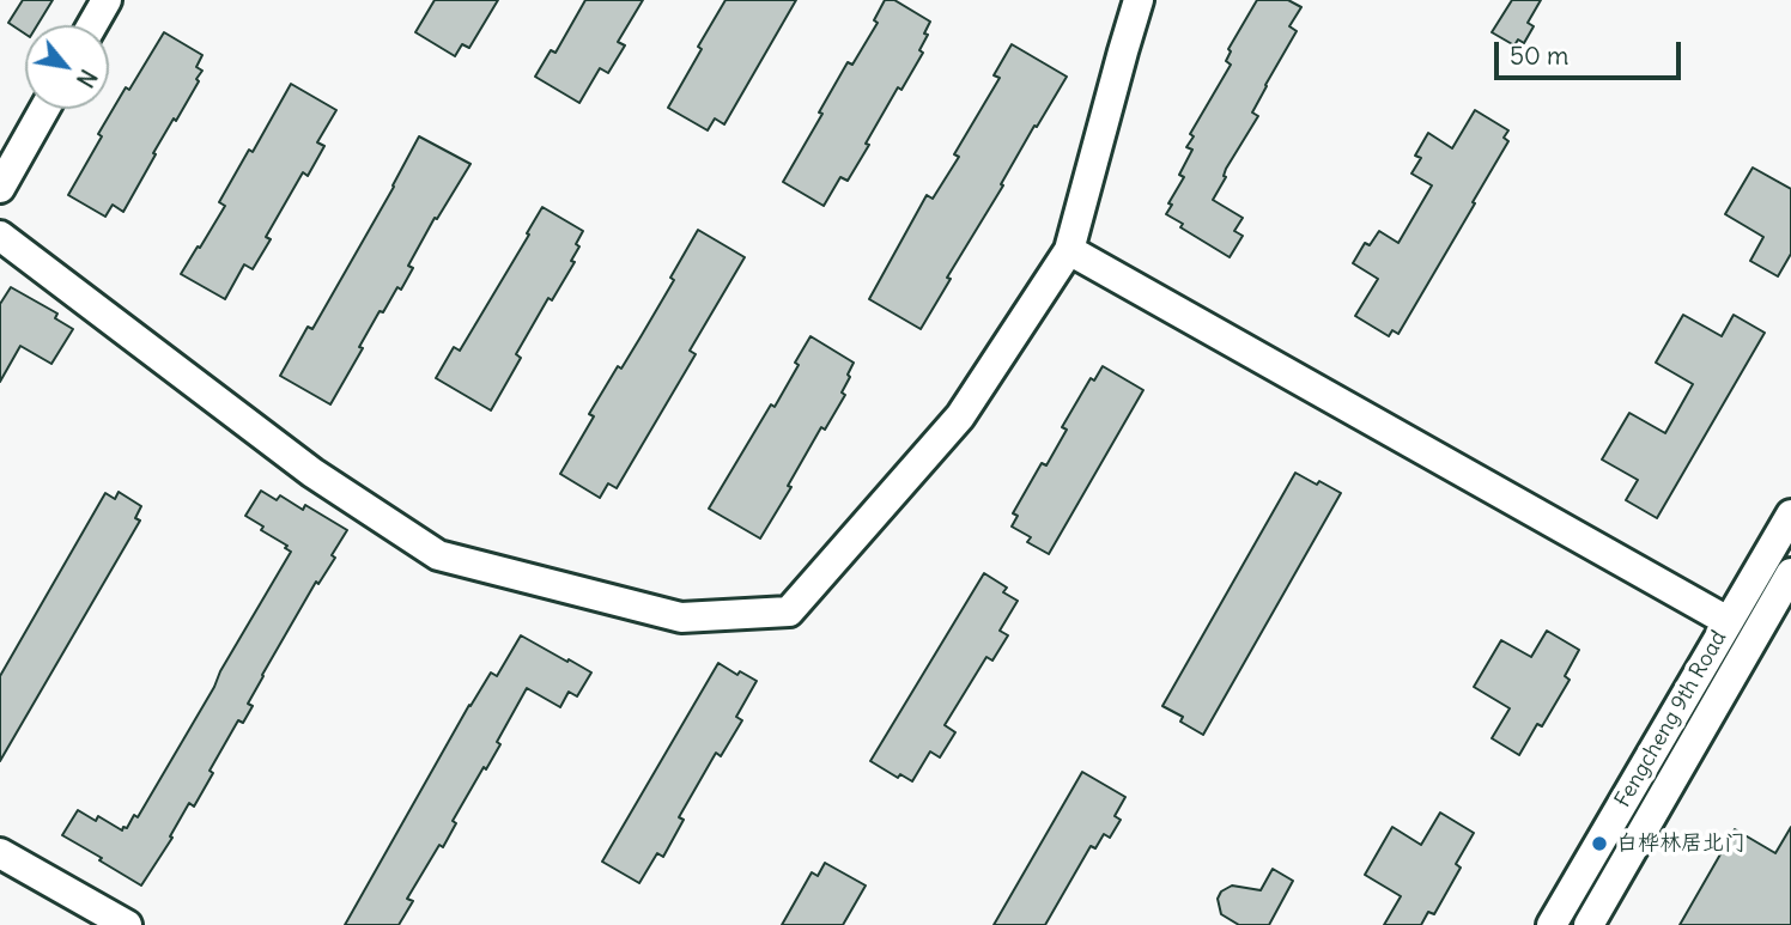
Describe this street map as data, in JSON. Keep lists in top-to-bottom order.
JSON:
{
  "streets": {
    "street": ["Fengcheng 9th Road"]
  },
  "places": ["白桦林居北门"],
  "scale_bar": "50 m",
  "north": "bottom right"
}
